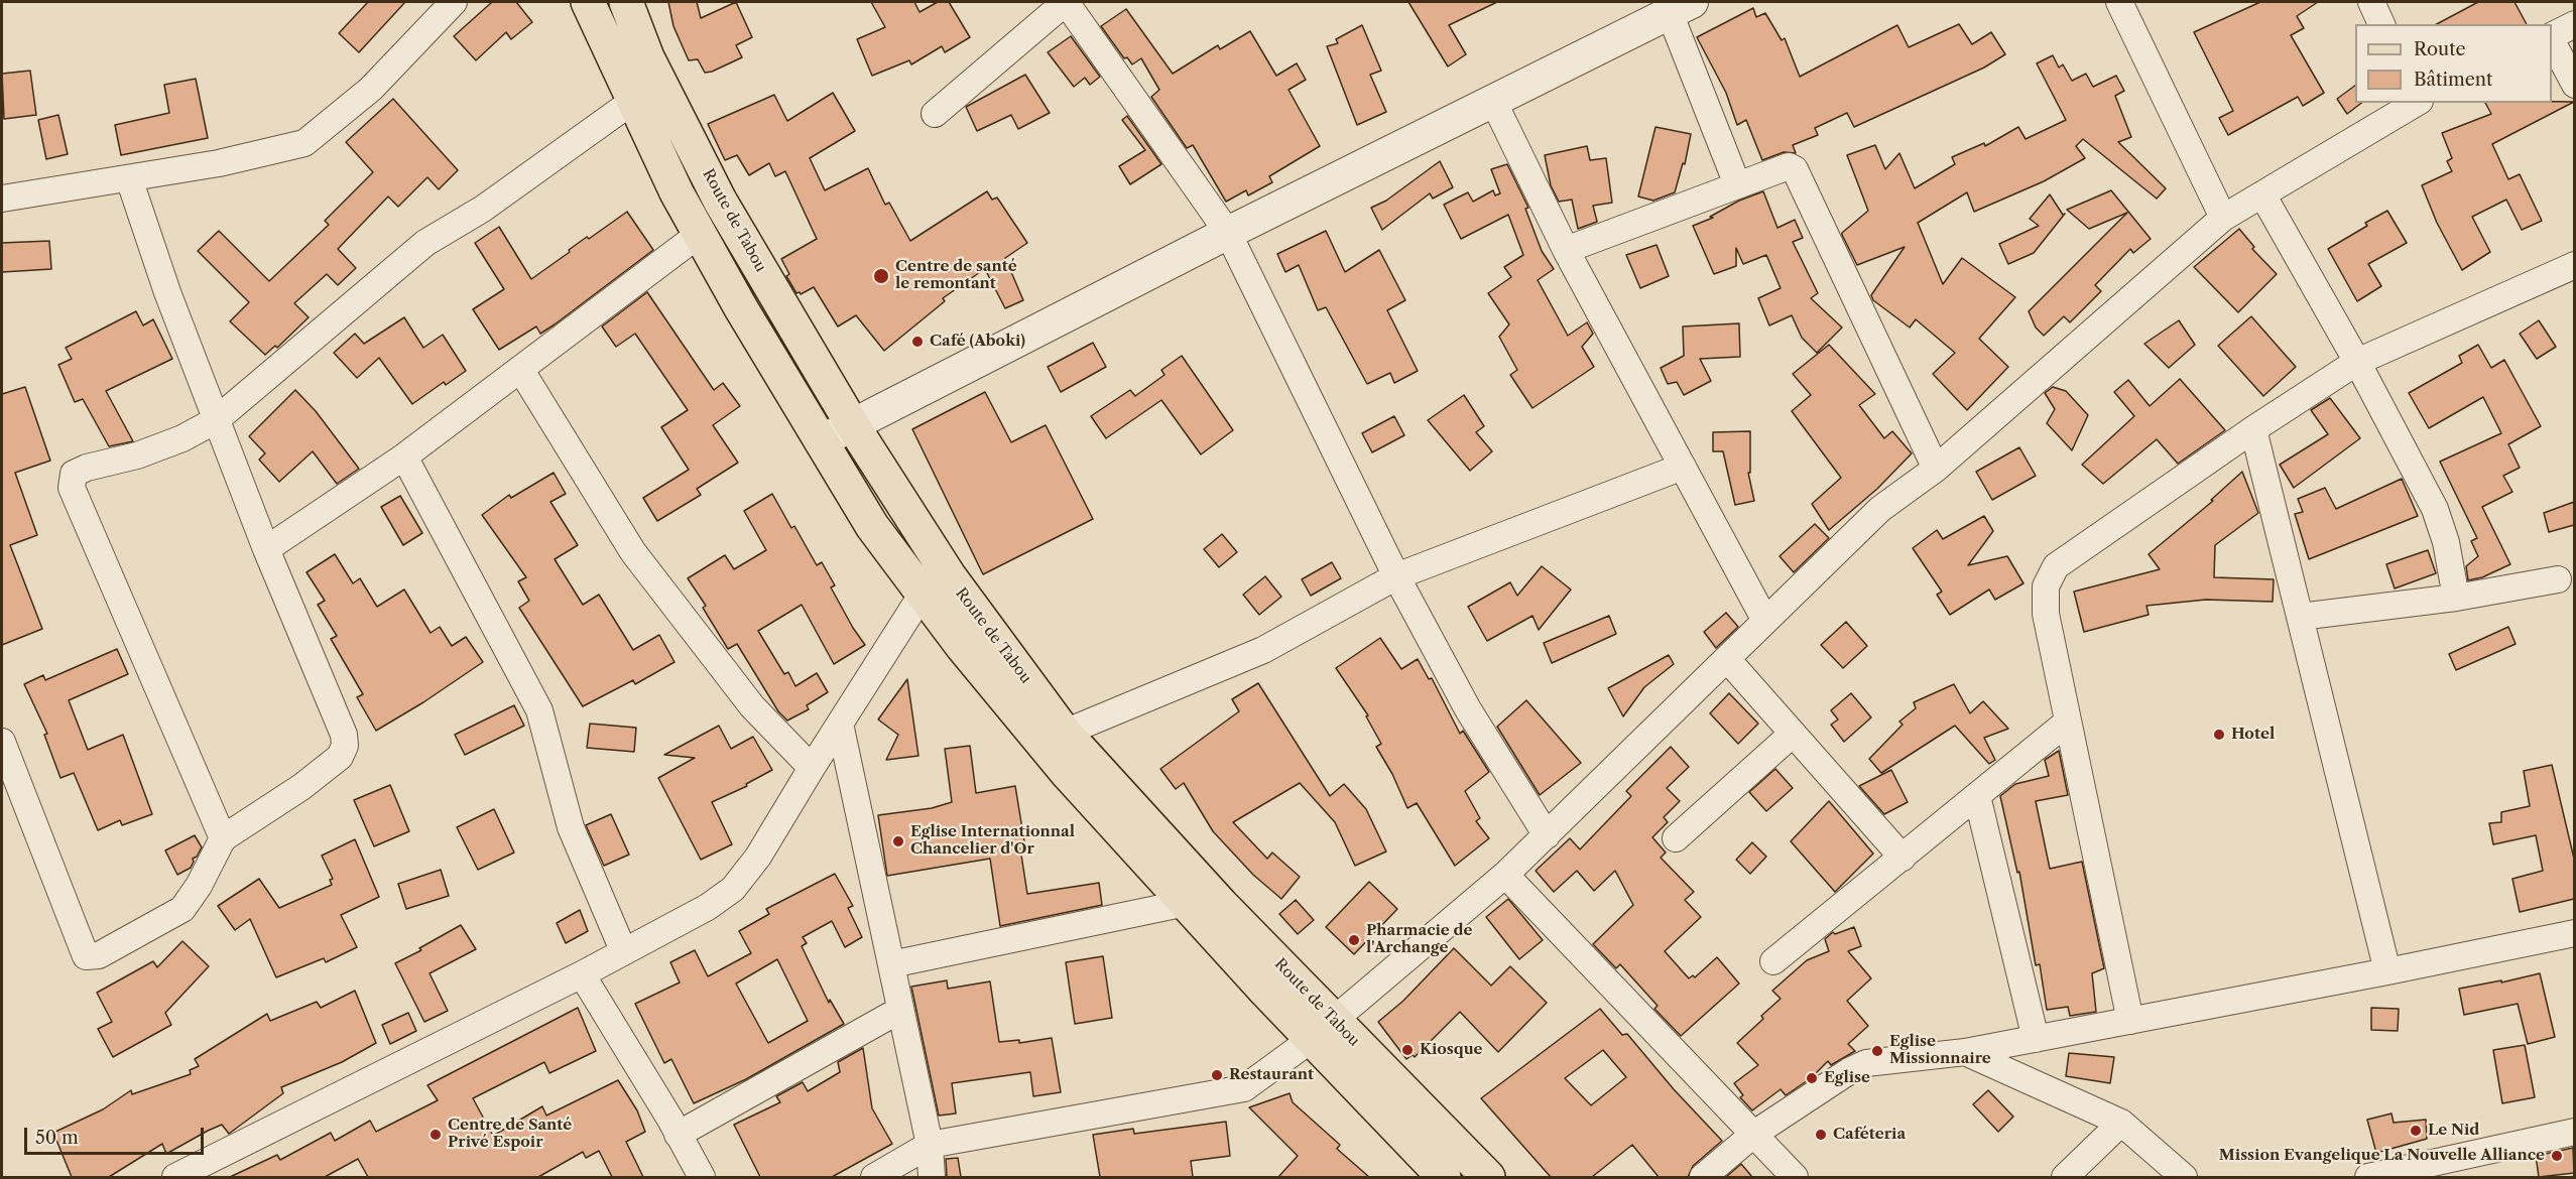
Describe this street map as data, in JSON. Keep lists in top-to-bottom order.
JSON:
{
  "streets": {
    "main road": ["Route de Tabou"]
  },
  "places": [
    "Centre de santé le remontant",
    "Café (Aboki)",
    "Hotel",
    "Eglise Internationnal Chancelier d'Or",
    "Pharmacie de l'Archange",
    "Kiosque",
    "Eglise Missionnaire",
    "Restaurant",
    "Eglise",
    "Le Nid",
    "Centre de Santé Privé Espoir",
    "Caféteria",
    "Mission Evangelique La Nouvelle Alliance"
  ],
  "legend": ["Route", "Bâtiment"],
  "scale_bar": "50 m"
}
